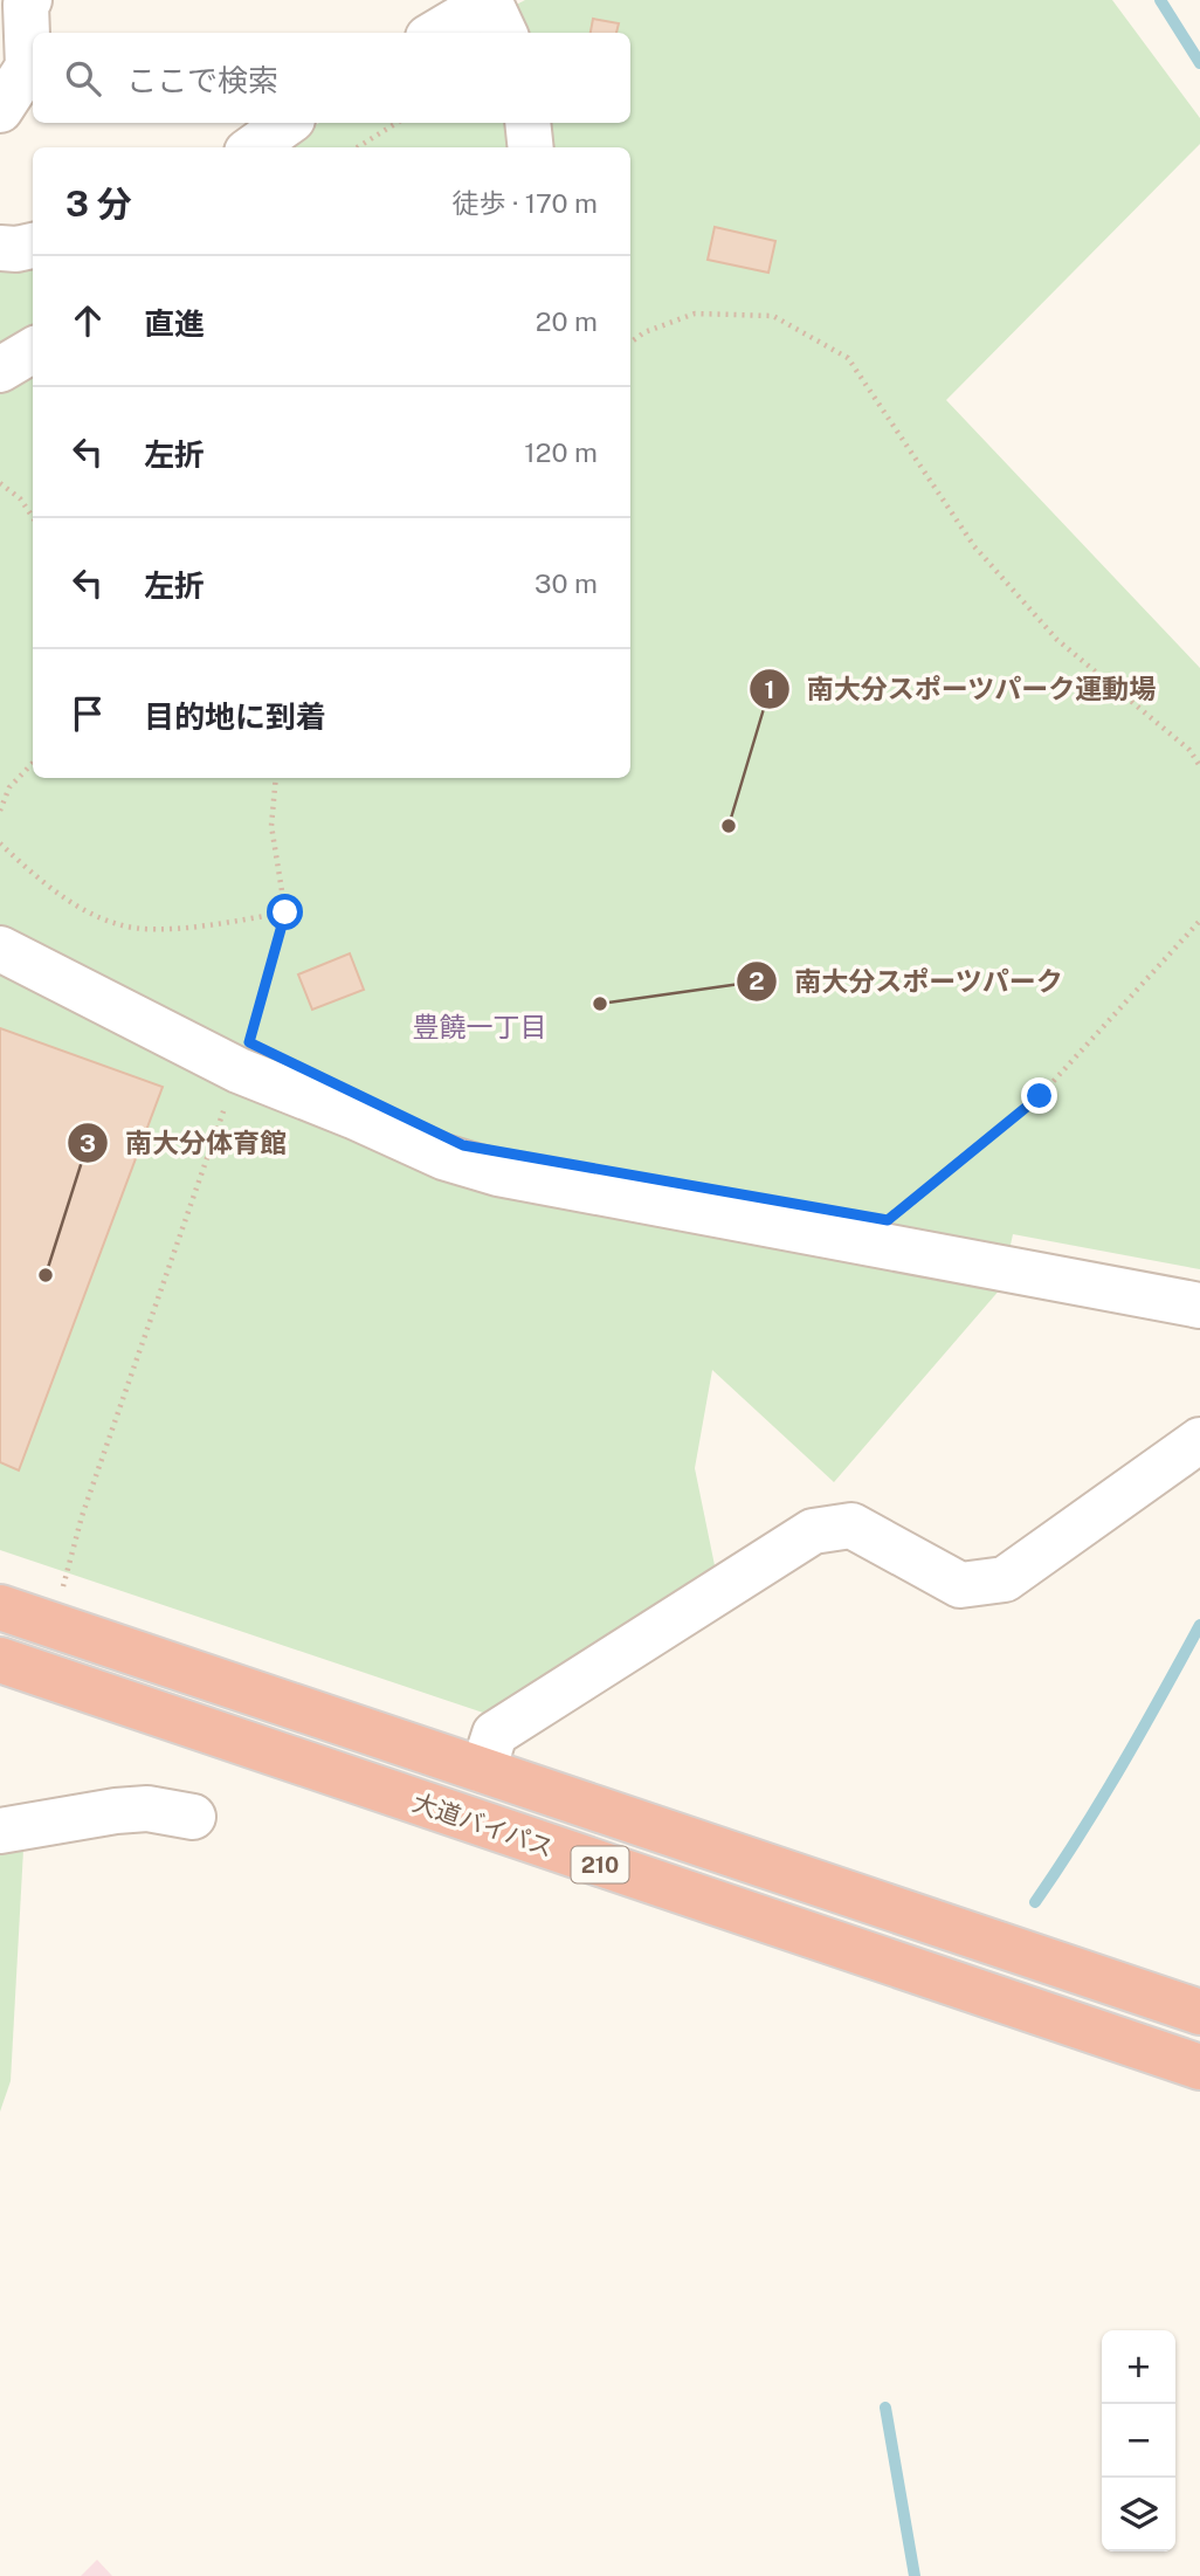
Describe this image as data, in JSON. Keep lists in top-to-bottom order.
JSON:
{
  "streets": {
    "highway": ["大道バイパス", "210"]
  },
  "districts": ["豊饒一丁目"],
  "places": ["南大分スポーツパーク運動場", "南大分スポーツパーク", "南大分体育館"],
  "page": {
    "search": "ここで検索",
    "heading": ["3 分", "徒歩 · 170 m"],
    "list": [
      ["直進", "20 m"],
      ["左折", "120 m"],
      ["左折", "30 m"],
      "目的地に到着"
    ],
    "map_buttons": ["+", "−"]
  }
}
